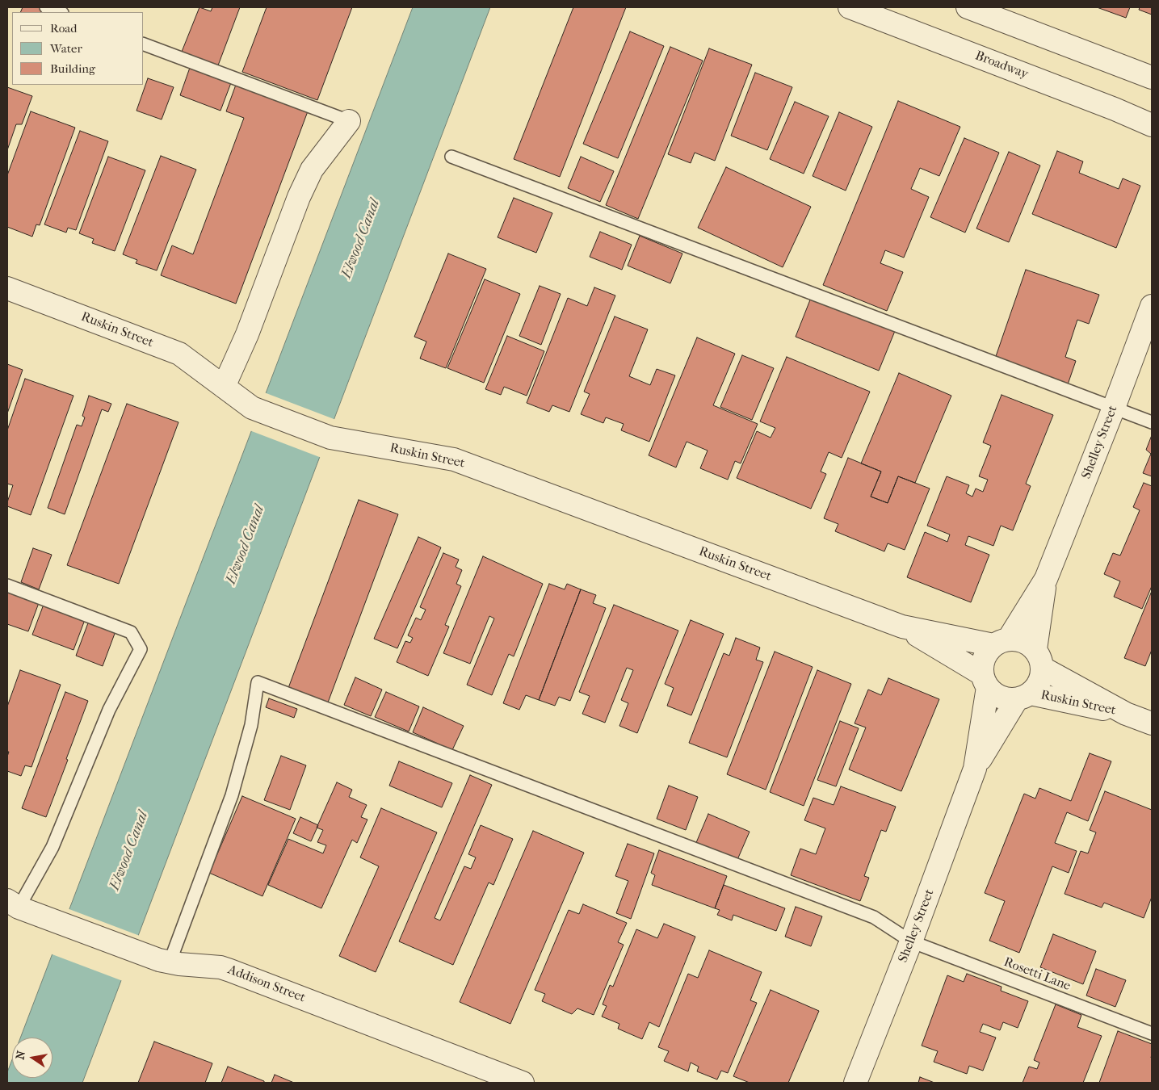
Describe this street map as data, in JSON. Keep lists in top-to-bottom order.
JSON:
{
  "streets": {
    "street": [
      "Broadway",
      "Ruskin Street",
      "Shelley Street",
      "Addison Street"
    ],
    "lane": ["Rosetti Lane"]
  },
  "crossings": [
    ["Ruskin Street", "Shelley Street"],
    ["Shelley Street", "Rosetti Lane"],
    ["Rosetti Lane", "Addison Street"]
  ],
  "water": ["Elwood Canal"],
  "legend": ["Road", "Water", "Building"],
  "north": "left"
}
